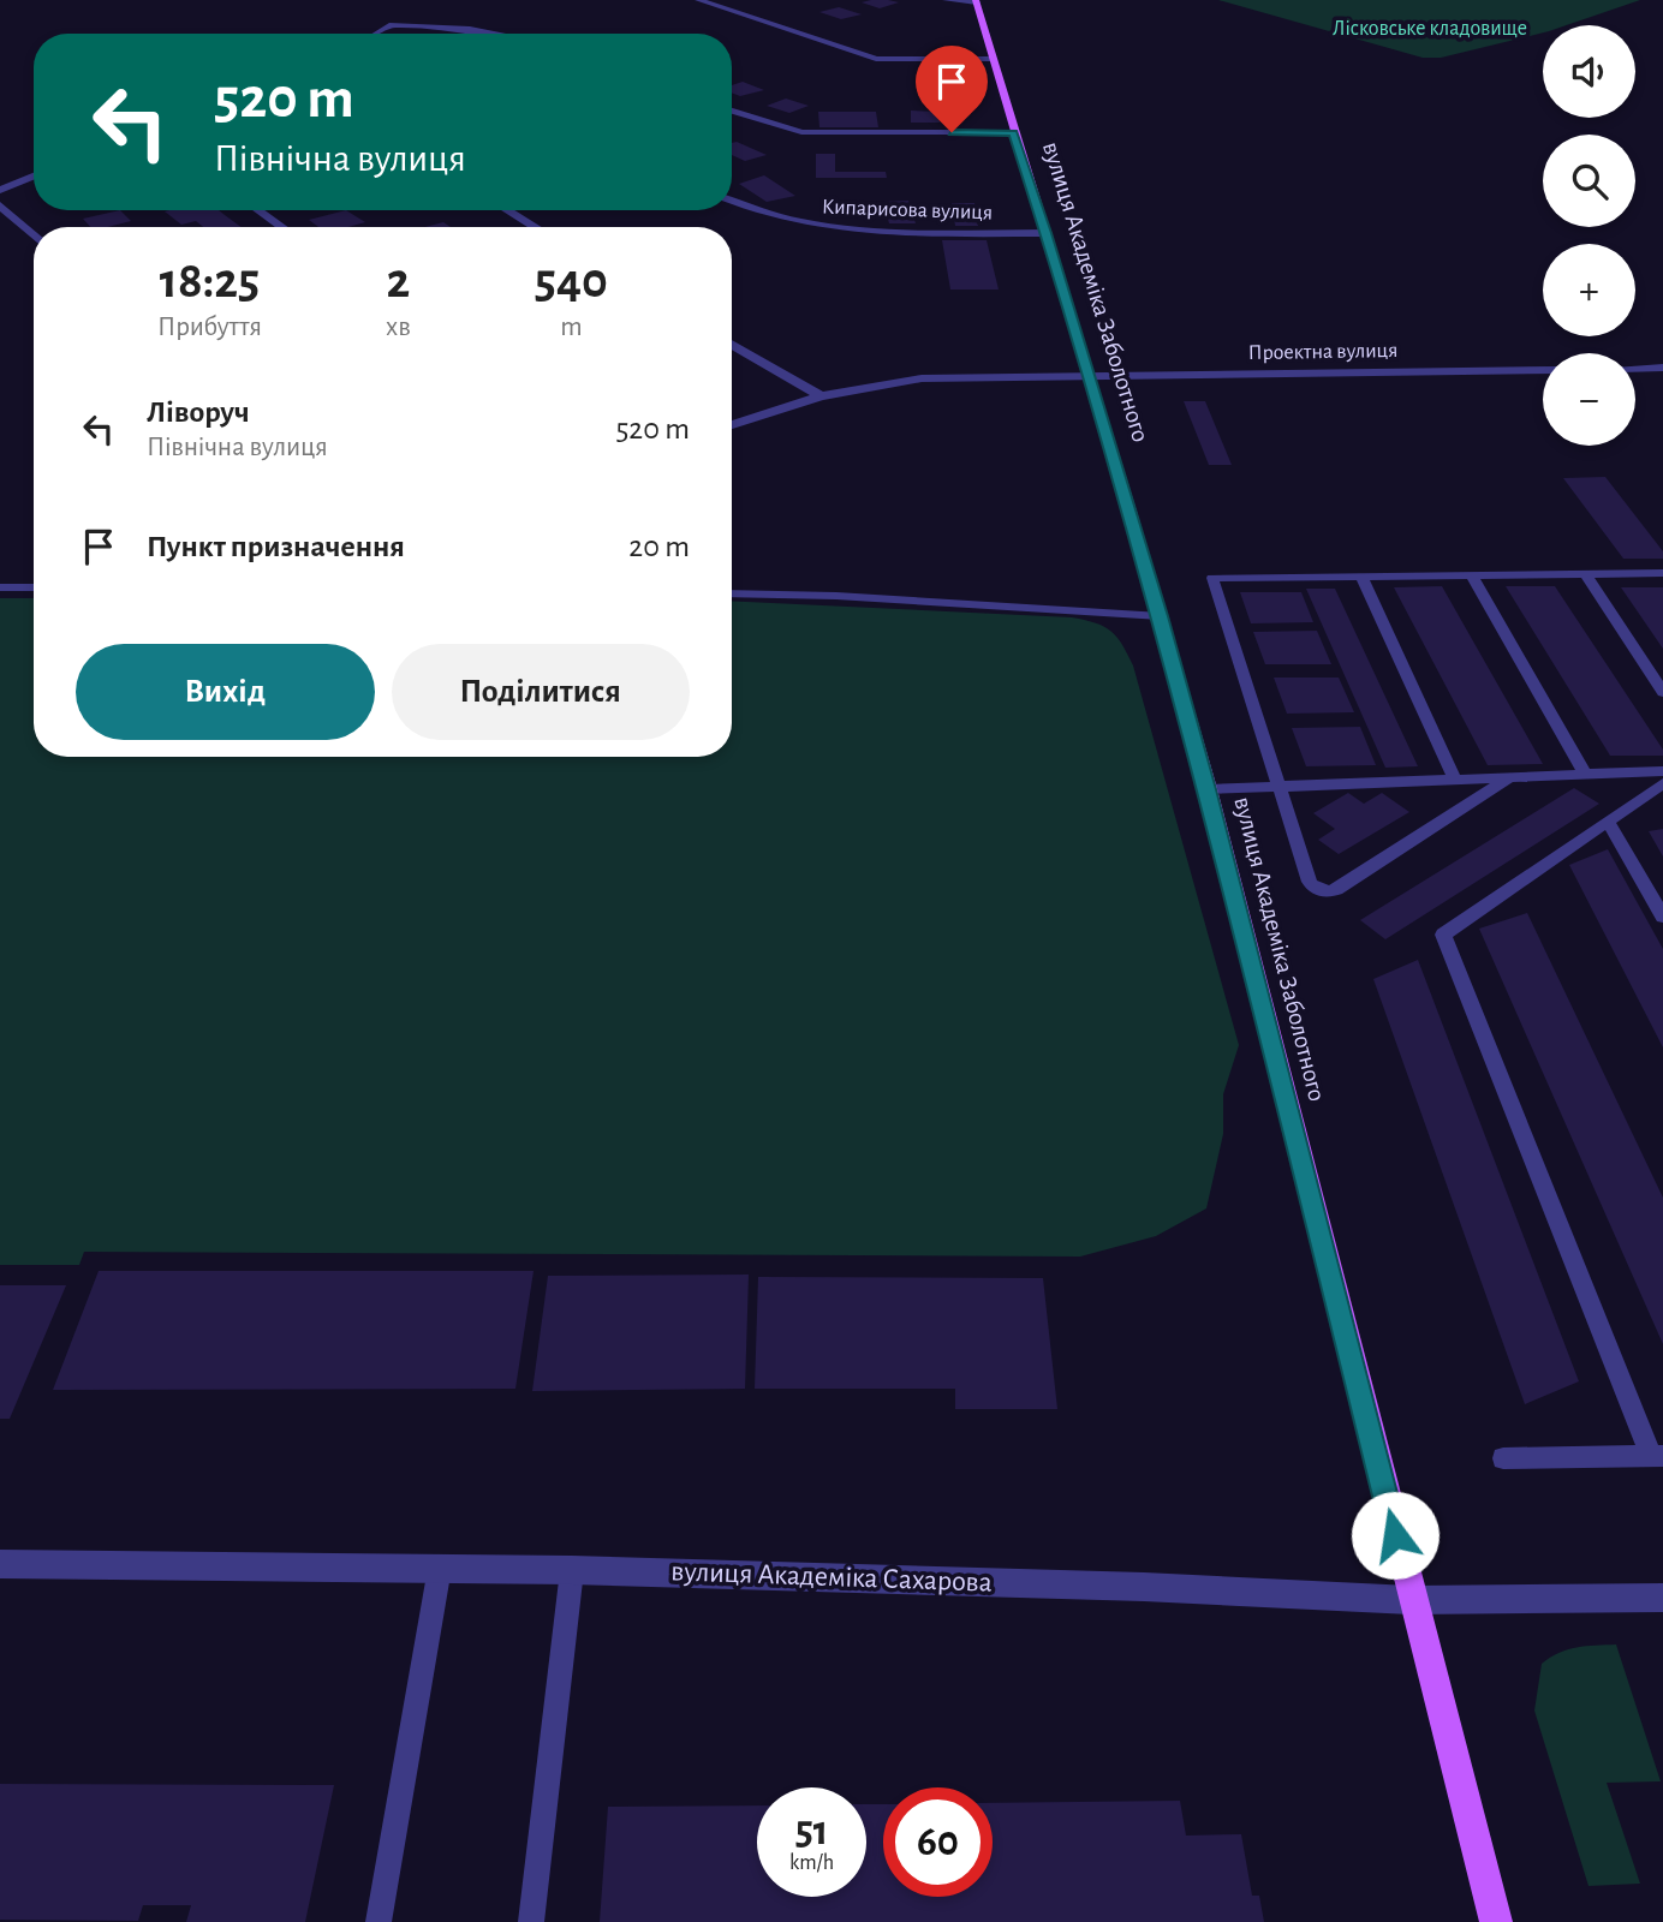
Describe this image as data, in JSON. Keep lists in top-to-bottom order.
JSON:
{
  "streets": {
    "main road": ["вулиця Академіка Заболотного"],
    "street": ["Кипарисова вулиця", "Проектна вулиця", "вулиця Академіка Сахарова"]
  },
  "crossings": [
    ["Кипарисова вулиця", "вулиця Академіка Заболотного"],
    ["вулиця Академіка Заболотного", "Проектна вулиця"],
    ["вулиця Академіка Заболотного", "вулиця Академіка Сахарова"]
  ],
  "parks": ["Лісковське кладовище"],
  "page": {
    "map_buttons": ["+", "−"],
    "turn": ["520 m", "Північна вулиця"],
    "eta": [
      "18:25",
      "Прибуття",
      "2",
      "хв",
      "540",
      "m"
    ],
    "list": [
      {
        "name": "Ліворуч",
        "note": "Північна вулиця",
        "value": "520 m"
      },
      {
        "name": "Пункт призначення",
        "value": "20 m"
      }
    ],
    "buttons": ["Вихід", "Поділитися"],
    "speed": "51 km/h",
    "limit": "60"
  }
}
